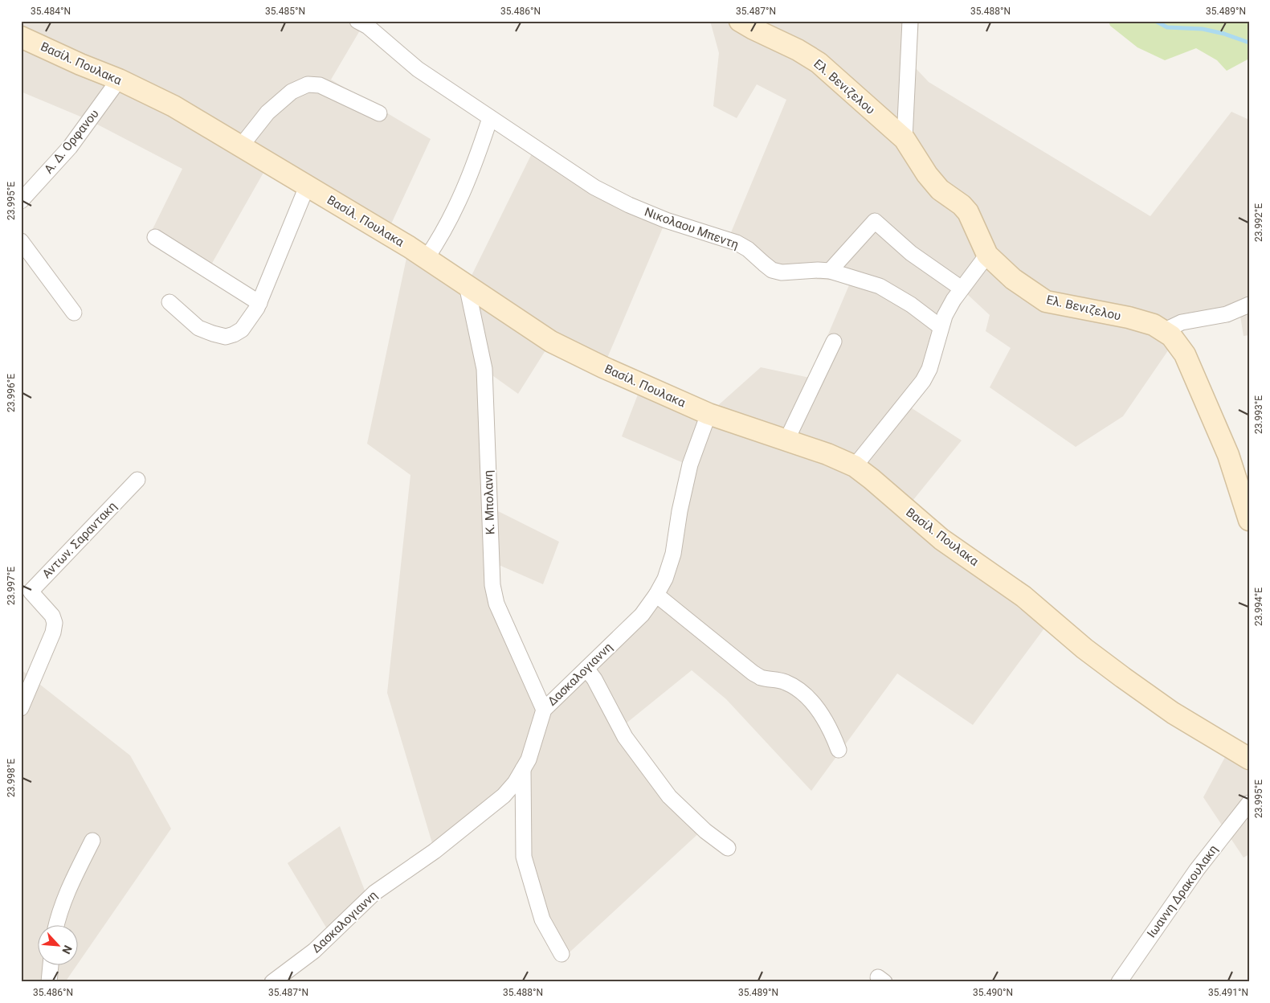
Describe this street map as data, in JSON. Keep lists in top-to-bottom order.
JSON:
{
  "streets": {
    "main road": ["Βασίλ. Πουλακα", "Ελ. Βενιζελου"],
    "street": [
      "Α. Δ. Ορφανου",
      "Νικολαου Μπεντη",
      "Κ. Μπολανη",
      "Αντων. Σαραντακη",
      "Δασκαλογιαννη",
      "Ιωαννη Δρακουλακη"
    ]
  },
  "crossings": [
    ["Βασίλ. Πουλακα", "Α. Δ. Ορφανου"],
    ["Βασίλ. Πουλακα", "Κ. Μπολανη"],
    ["Βασίλ. Πουλακα", "Δασκαλογιαννη"],
    ["Κ. Μπολανη", "Δασκαλογιαννη"]
  ],
  "north": "bottom right",
  "coordinates": [
    "35.484°N",
    "35.485°N",
    "35.486°N",
    "35.487°N",
    "35.488°N",
    "35.489°N",
    "23.995°E",
    "23.992°E",
    "23.996°E",
    "23.993°E",
    "23.997°E",
    "23.994°E",
    "23.998°E",
    "35.490°N",
    "35.491°N"
  ]
}
